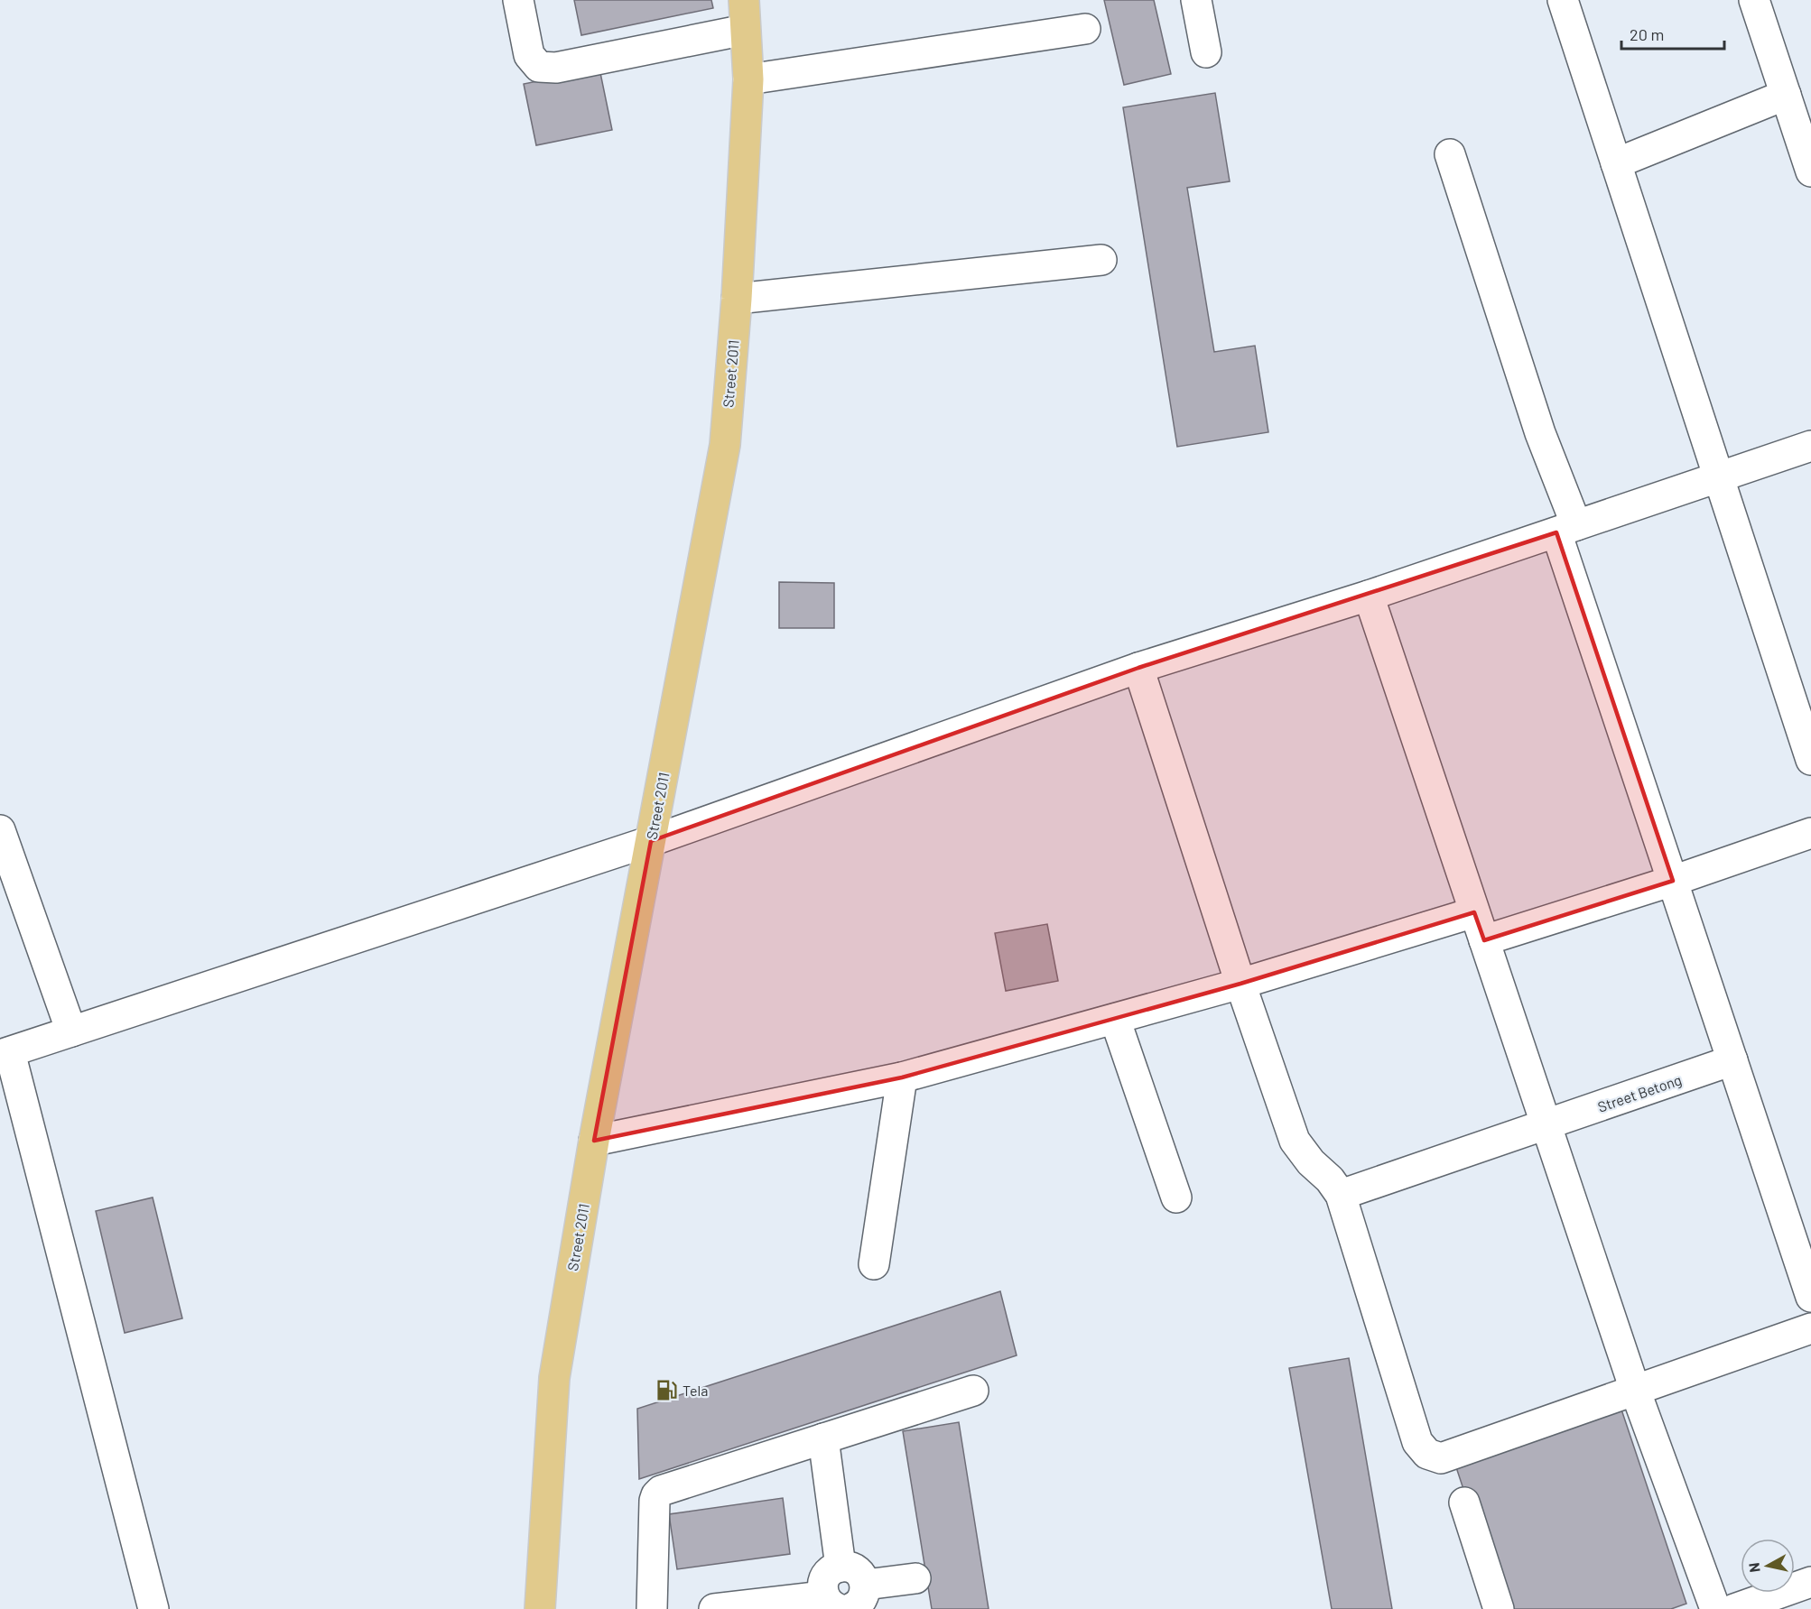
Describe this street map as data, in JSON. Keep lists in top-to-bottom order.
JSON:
{
  "streets": {
    "main road": ["Street 2011"],
    "street": ["Street Betong"]
  },
  "places": {
    "fuel station": ["Tela"]
  },
  "scale_bar": "20 m",
  "north": "left"
}
